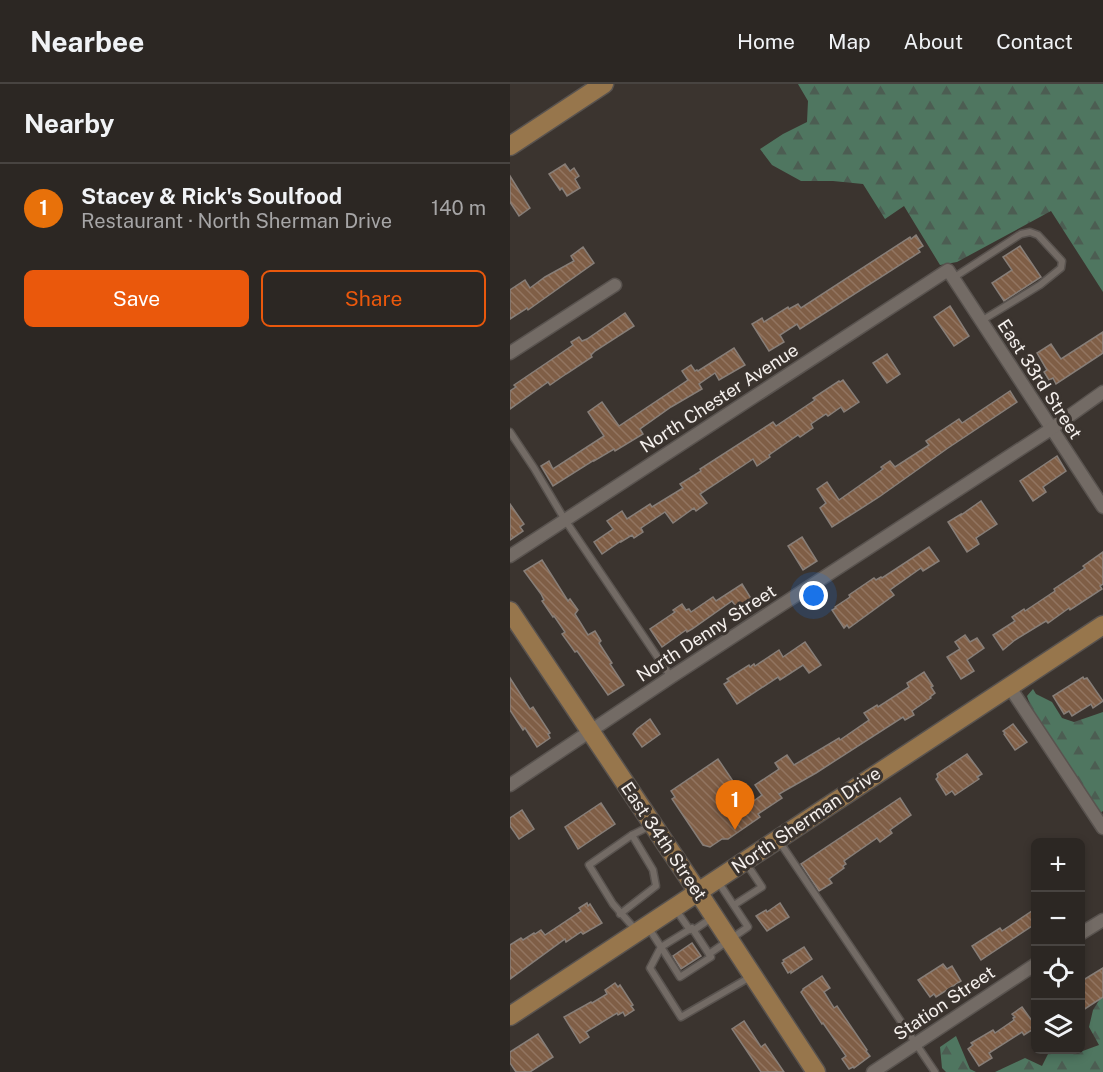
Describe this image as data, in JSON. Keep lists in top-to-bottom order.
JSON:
{
  "streets": {
    "main road": ["North Sherman Drive", "East 34th Street"],
    "street": [
      "East 33rd Street",
      "North Chester Avenue",
      "North Denny Street",
      "Station Street"
    ]
  },
  "crossings": [
    ["East 33rd Street", "North Chester Avenue"],
    ["East 33rd Street", "North Denny Street"],
    ["North Denny Street", "East 34th Street"],
    ["North Sherman Drive", "East 34th Street"]
  ],
  "page": {
    "header": "Nearbee",
    "nav": [
      "Home",
      "Map",
      "About",
      "Contact"
    ],
    "heading": "Nearby",
    "list": [
      {
        "mark": "1",
        "name": "Stacey & Rick's Soulfood",
        "note": "Restaurant · North Sherman Drive",
        "value": "140 m"
      }
    ],
    "buttons": ["Save", "Share"],
    "pins": "1",
    "map_buttons": ["+", "−"]
  }
}
